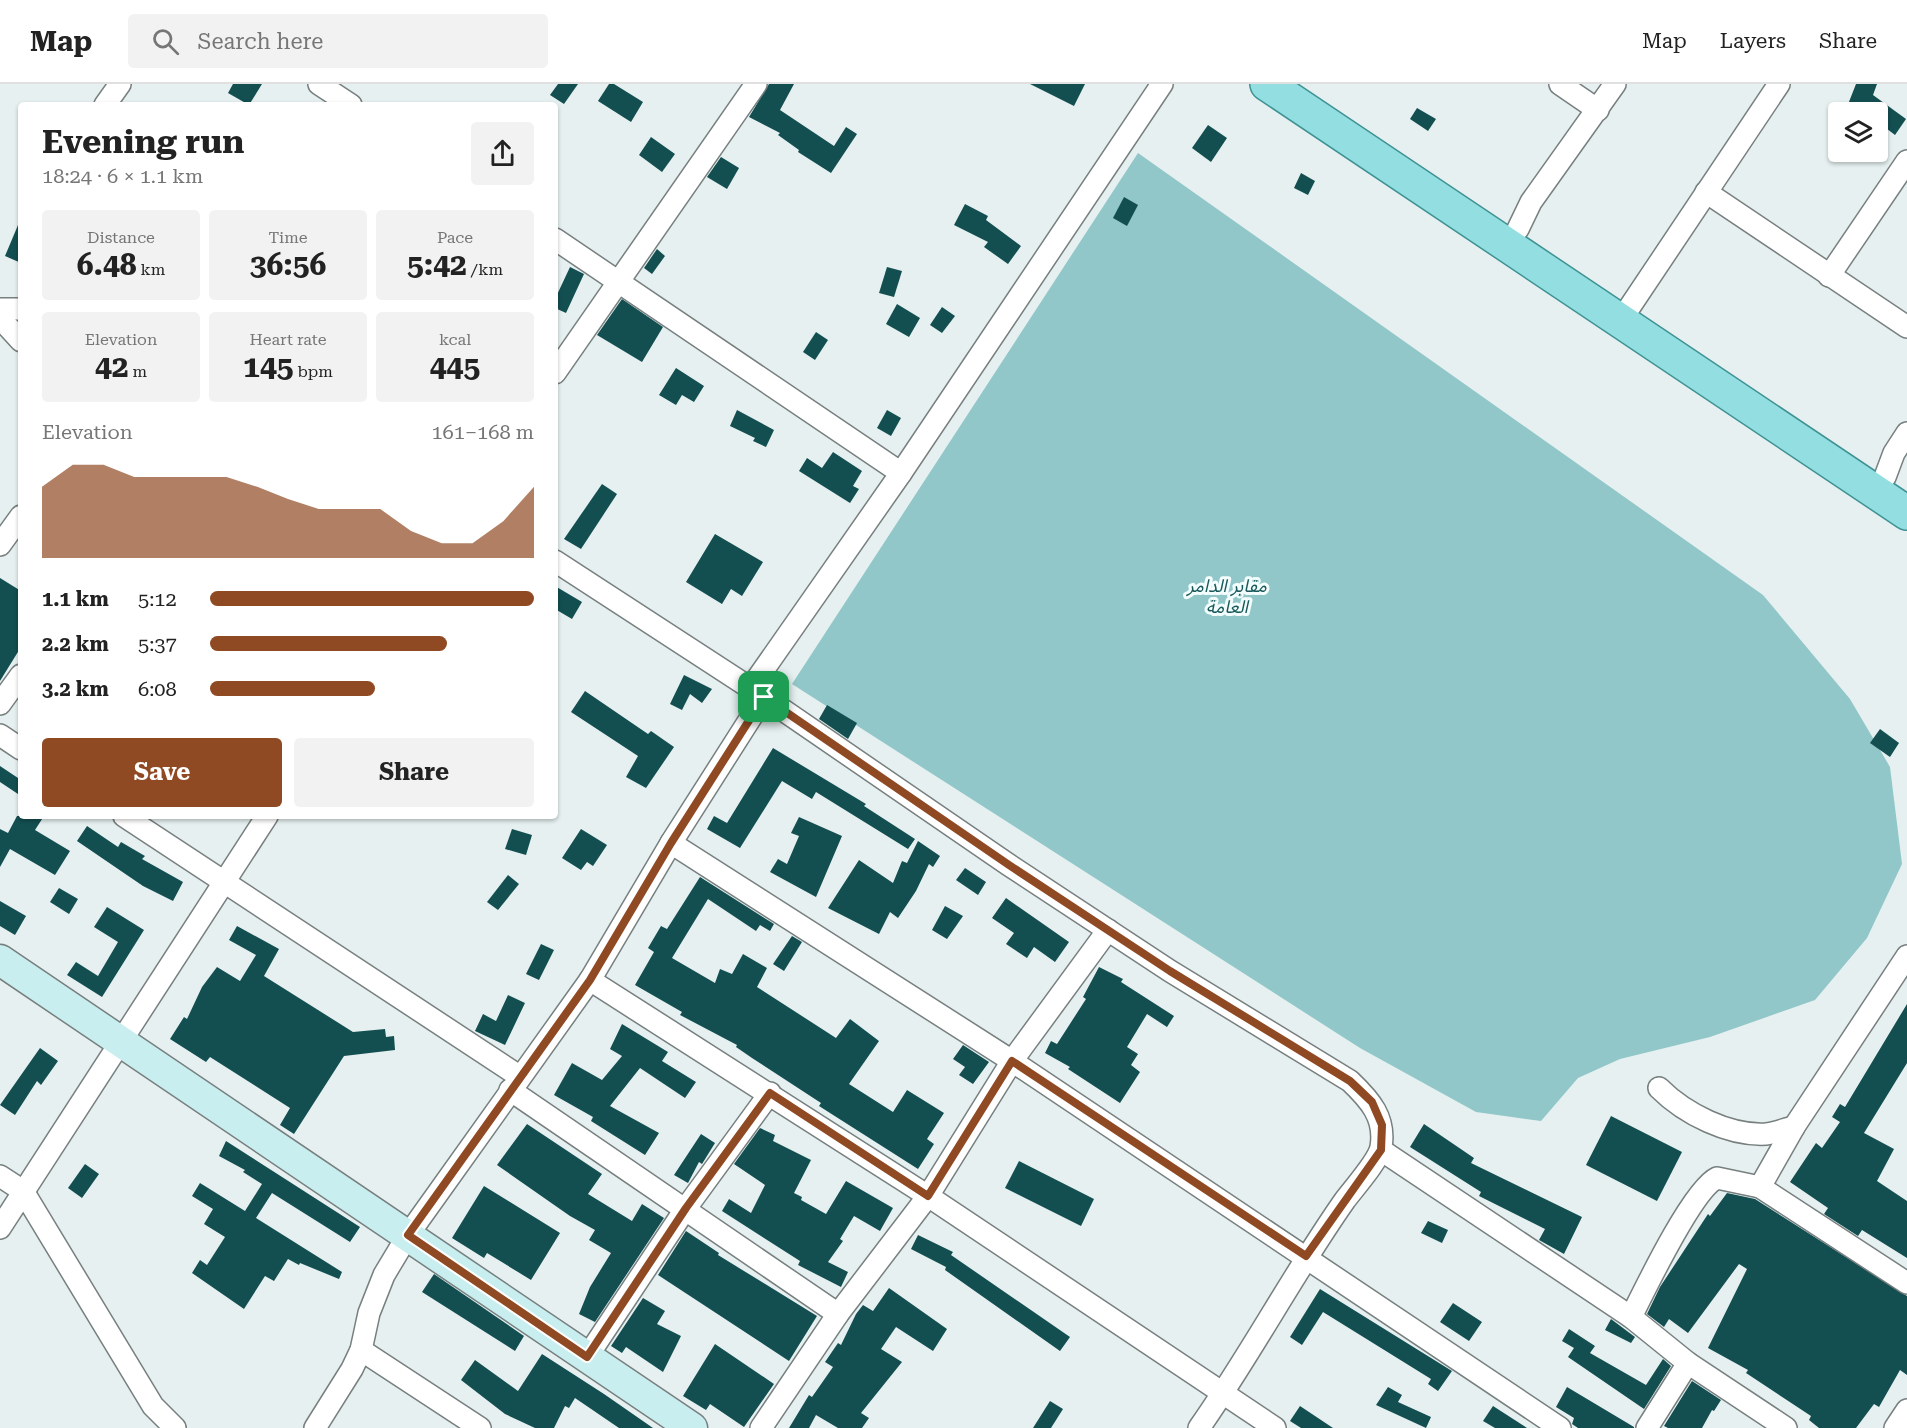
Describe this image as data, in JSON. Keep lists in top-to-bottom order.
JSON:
{
  "parks": ["مقابر الدامر العامة"],
  "page": {
    "header": "Map",
    "search": "Search here",
    "nav": ["Map", "Layers", "Share"],
    "heading": ["Evening run", "18:24 · 6 × 1.1 km"],
    "stats": [
      ["Distance", "6.48 km"],
      ["Time", "36:56"],
      ["Pace", "5:42 /km"],
      ["Elevation", "42 m"],
      ["Heart rate", "145 bpm"],
      ["kcal", "445"]
    ],
    "chart": ["Elevation", "161–168 m"],
    "list": [
      {
        "name": "1.1 km",
        "note": "5:12"
      },
      {
        "name": "2.2 km",
        "note": "5:37"
      },
      {
        "name": "3.2 km",
        "note": "6:08"
      }
    ],
    "buttons": ["Save", "Share"]
  }
}
